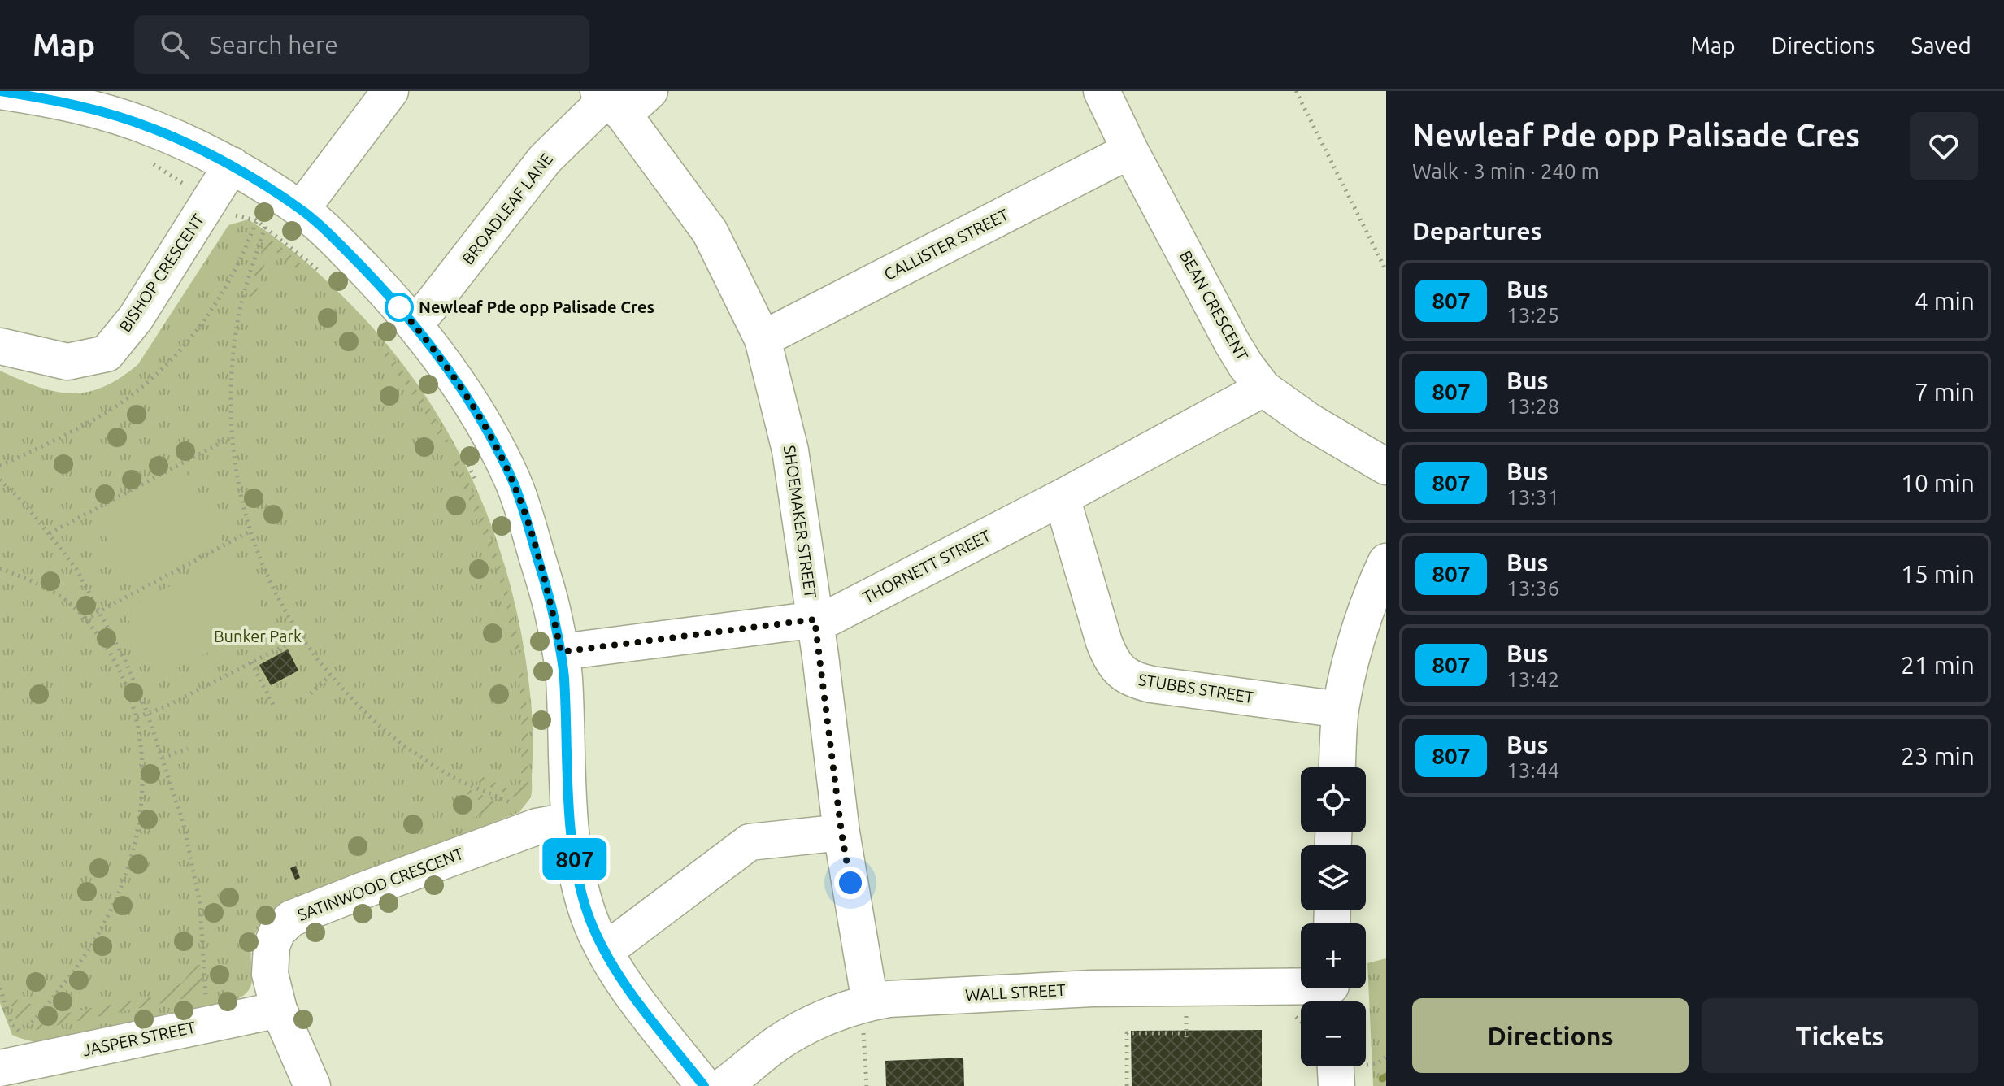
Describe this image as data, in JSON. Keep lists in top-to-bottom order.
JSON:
{
  "streets": {
    "street": [
      "BROADLEAF LANE",
      "CALLISTER STREET",
      "BISHOP CRESCENT",
      "BEAN CRESCENT",
      "SHOEMAKER STREET",
      "THORNETT STREET",
      "STUBBS STREET",
      "SATINWOOD CRESCENT",
      "WALL STREET",
      "JASPER STREET"
    ]
  },
  "crossings": [
    ["BROADLEAF LANE", "SHOEMAKER STREET"],
    ["CALLISTER STREET", "BEAN CRESCENT"],
    ["CALLISTER STREET", "SHOEMAKER STREET"],
    ["BEAN CRESCENT", "THORNETT STREET"],
    ["SHOEMAKER STREET", "THORNETT STREET"],
    ["SHOEMAKER STREET", "WALL STREET"],
    ["THORNETT STREET", "STUBBS STREET"],
    ["SATINWOOD CRESCENT", "JASPER STREET"]
  ],
  "parks": ["Bunker Park"],
  "places": ["Newleaf Pde opp Palisade Cres"],
  "lines": ["bus line 807"],
  "page": {
    "header": "Map",
    "search": "Search here",
    "nav": ["Map", "Directions", "Saved"],
    "on_map": "807",
    "heading": [
      ["Newleaf Pde opp Palisade Cres", "Walk · 3 min · 240 m"],
      "Departures"
    ],
    "list": [
      {
        "mark": "807",
        "name": "Bus",
        "note": "13:25",
        "value": "4 min"
      },
      {
        "mark": "807",
        "name": "Bus",
        "note": "13:28",
        "value": "7 min"
      },
      {
        "mark": "807",
        "name": "Bus",
        "note": "13:31",
        "value": "10 min"
      },
      {
        "mark": "807",
        "name": "Bus",
        "note": "13:36",
        "value": "15 min"
      },
      {
        "mark": "807",
        "name": "Bus",
        "note": "13:42",
        "value": "21 min"
      },
      {
        "mark": "807",
        "name": "Bus",
        "note": "13:44",
        "value": "23 min"
      }
    ],
    "map_buttons": ["+", "−"],
    "buttons": ["Directions", "Tickets"]
  }
}
